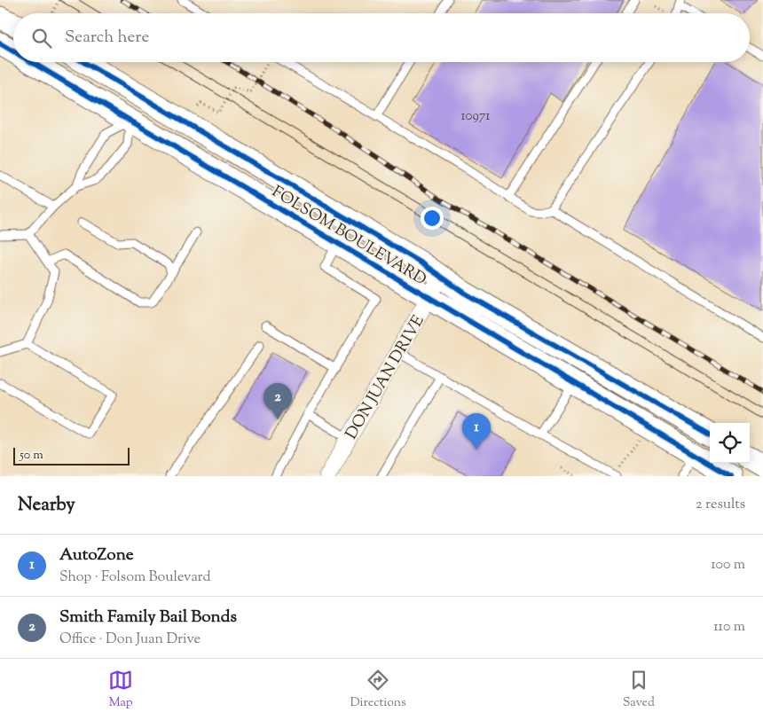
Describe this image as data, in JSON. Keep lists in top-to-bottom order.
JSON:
{
  "streets": {
    "main road": ["FOLSOM BOULEVARD"],
    "street": ["DON JUAN DRIVE"]
  },
  "crossings": [
    ["FOLSOM BOULEVARD", "DON JUAN DRIVE"]
  ],
  "house_numbers": ["10971"],
  "scale_bar": "50 m",
  "page": {
    "search": "Search here",
    "pins": ["2", "1"],
    "scale": "50 m",
    "heading": ["Nearby", "2 results"],
    "list": [
      {
        "mark": "1",
        "name": "AutoZone",
        "note": "Shop · Folsom Boulevard",
        "value": "100 m"
      },
      {
        "mark": "2",
        "name": "Smith Family Bail Bonds",
        "note": "Office · Don Juan Drive",
        "value": "110 m"
      }
    ],
    "nav": ["Map", "Directions", "Saved"]
  }
}
